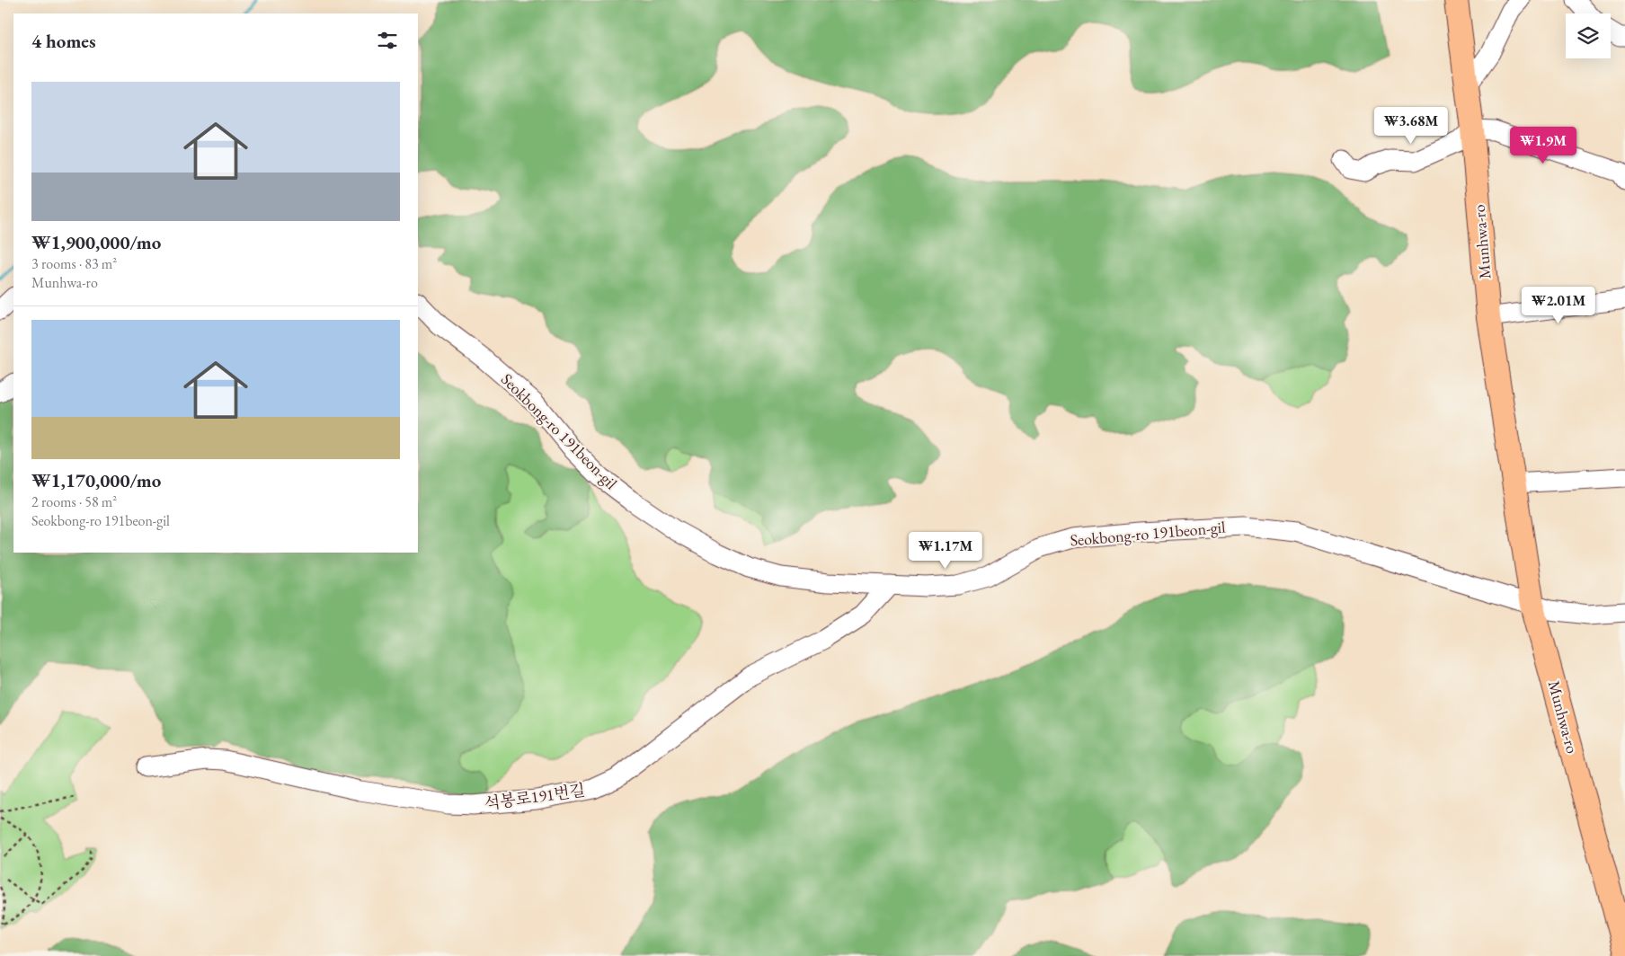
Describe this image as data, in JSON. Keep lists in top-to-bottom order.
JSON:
{
  "streets": {
    "main road": ["Munhwa-ro"],
    "street": ["Seokbong-ro 191beon-gil", "석봉로191번길"]
  },
  "crossings": [
    ["Munhwa-ro", "Seokbong-ro 191beon-gil"],
    ["Seokbong-ro 191beon-gil", "석봉로191번길"]
  ],
  "page": {
    "heading": "4 homes",
    "list": [
      {
        "name": "₩1,900,000/mo",
        "note": "3 rooms · 83 m² · Munhwa-ro"
      },
      {
        "name": "₩1,170,000/mo",
        "note": "2 rooms · 58 m² · Seokbong-ro 191beon-gil"
      }
    ],
    "price": [
      "₩3.68M",
      "₩1.9M",
      "₩2.01M",
      "₩1.17M"
    ]
  }
}
